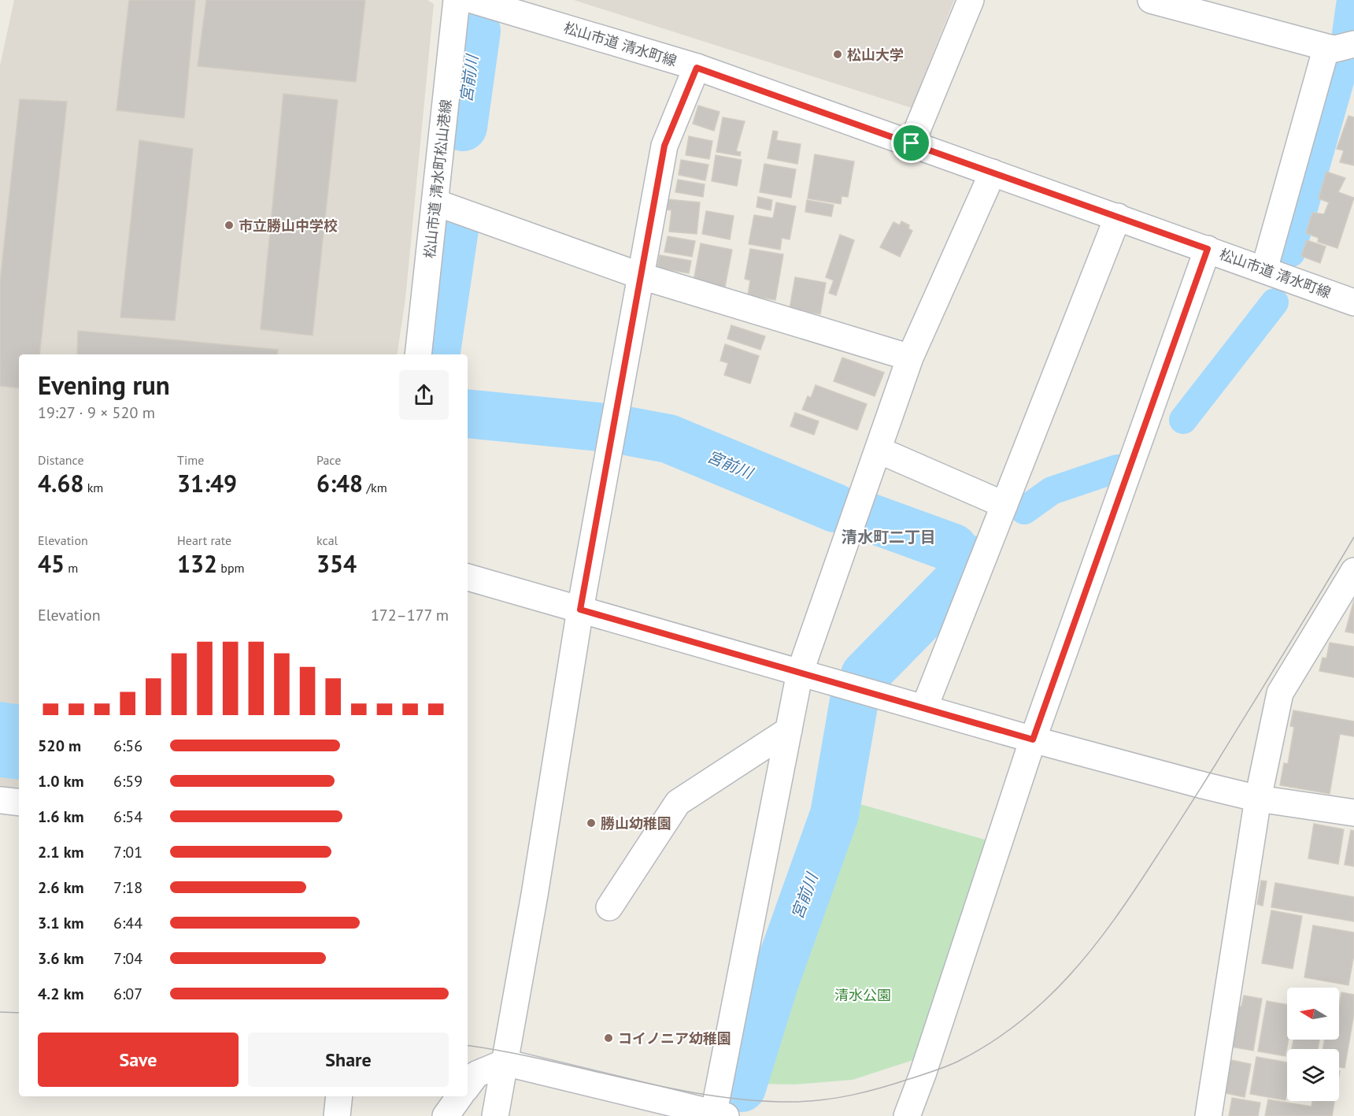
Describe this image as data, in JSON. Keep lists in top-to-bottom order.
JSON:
{
  "streets": {
    "street": ["松山市道 清水町線", "松山市道 清水町松山港線"]
  },
  "districts": ["清水町二丁目"],
  "water": ["宮前川"],
  "parks": ["清水公園"],
  "places": [
    "松山大学",
    "市立勝山中学校",
    "勝山幼稚園",
    "コイノニア幼稚園"
  ],
  "north": "left",
  "page": {
    "heading": ["Evening run", "19:27 · 9 × 520 m"],
    "stats": [
      ["Distance", "4.68 km"],
      ["Time", "31:49"],
      ["Pace", "6:48 /km"],
      ["Elevation", "45 m"],
      ["Heart rate", "132 bpm"],
      ["kcal", "354"]
    ],
    "chart": ["Elevation", "172–177 m"],
    "list": [
      {
        "name": "520 m",
        "note": "6:56"
      },
      {
        "name": "1.0 km",
        "note": "6:59"
      },
      {
        "name": "1.6 km",
        "note": "6:54"
      },
      {
        "name": "2.1 km",
        "note": "7:01"
      },
      {
        "name": "2.6 km",
        "note": "7:18"
      },
      {
        "name": "3.1 km",
        "note": "6:44"
      },
      {
        "name": "3.6 km",
        "note": "7:04"
      },
      {
        "name": "4.2 km",
        "note": "6:07"
      }
    ],
    "buttons": ["Save", "Share"]
  }
}
